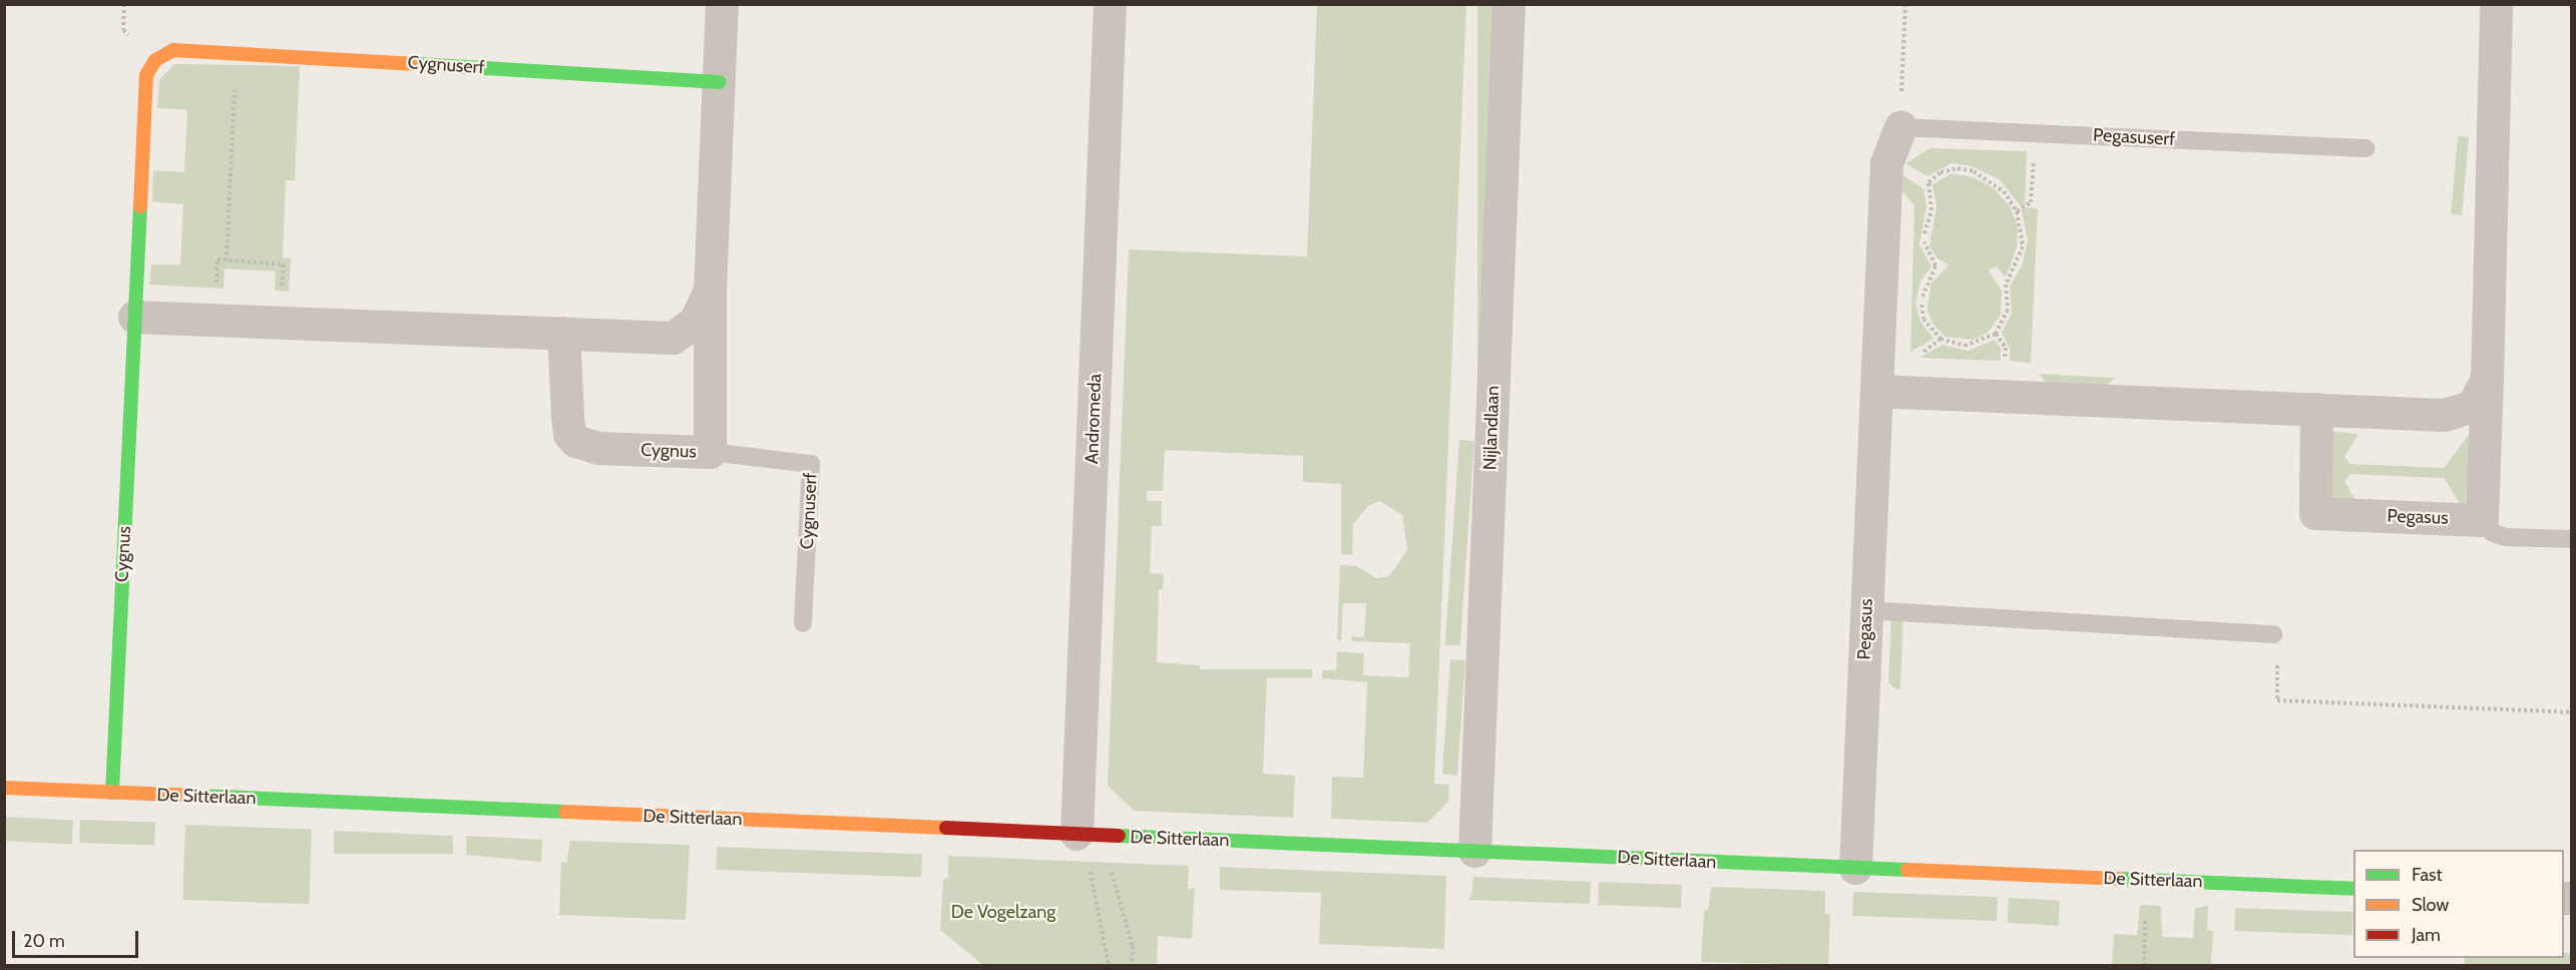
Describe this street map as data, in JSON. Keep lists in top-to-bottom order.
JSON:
{
  "streets": {
    "street": [
      "Cygnuserf",
      "Andromeda",
      "Nijlandlaan",
      "Cygnus",
      "Pegasus",
      "De Sitterlaan"
    ],
    "lane": ["Pegasuserf"]
  },
  "crossings": [
    ["Cygnuserf", "Cygnus"],
    ["Pegasuserf", "Pegasus"],
    ["Andromeda", "De Sitterlaan"],
    ["Nijlandlaan", "De Sitterlaan"],
    ["Cygnus", "De Sitterlaan"],
    ["Pegasus", "De Sitterlaan"]
  ],
  "parks": ["De Vogelzang"],
  "legend": ["Fast", "Slow", "Jam"],
  "scale_bar": "20 m"
}
